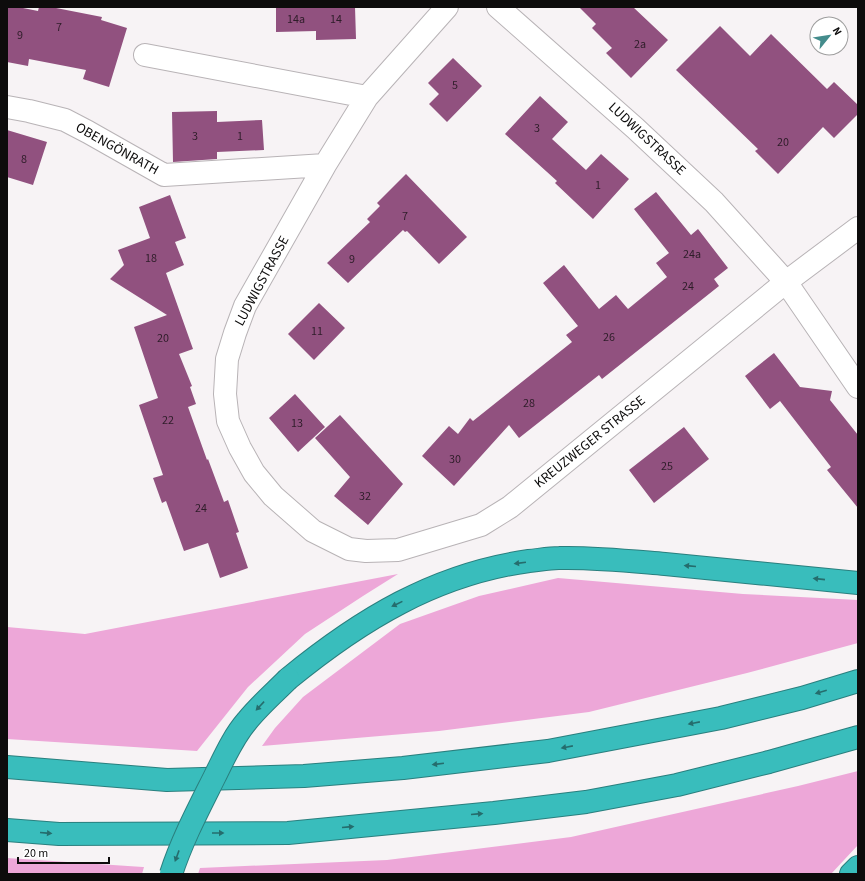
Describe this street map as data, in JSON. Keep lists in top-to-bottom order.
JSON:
{
  "streets": {
    "street": ["LUDWIGSTRASSE", "OBENGÖNRATH", "KREUZWEGER STRASSE"]
  },
  "crossings": [
    ["LUDWIGSTRASSE", "OBENGÖNRATH"],
    ["LUDWIGSTRASSE", "KREUZWEGER STRASSE"]
  ],
  "house_numbers": [
    "14a",
    "14",
    "7",
    "9",
    "2a",
    "5",
    "3",
    "3",
    "1",
    "20",
    "8",
    "1",
    "7",
    "24a",
    "18",
    "9",
    "24",
    "11",
    "26",
    "20",
    "28",
    "22",
    "13",
    "30",
    "25",
    "32",
    "24"
  ],
  "scale_bar": "20 m",
  "north": "top right"
}
